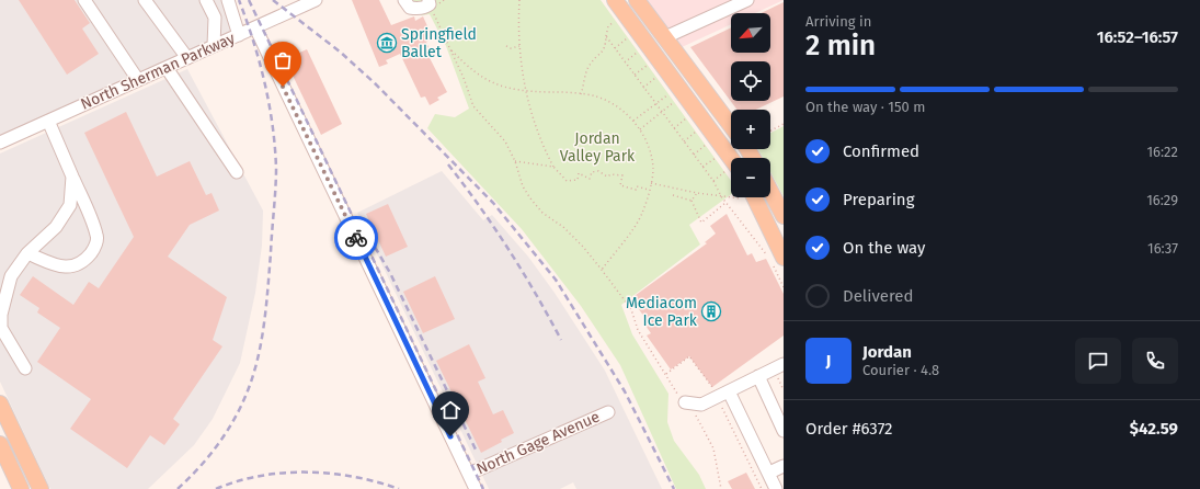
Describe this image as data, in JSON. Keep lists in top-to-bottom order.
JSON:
{
  "streets": {
    "street": ["North Sherman Parkway", "North Gage Avenue"]
  },
  "parks": ["Jordan Valley Park"],
  "places": {
    "museum": ["Springfield Ballet"],
    "building": ["Mediacom Ice Park"]
  },
  "north": "bottom left",
  "page": {
    "heading": ["2 min", "Arriving in", "16:52–16:57"],
    "panel": [
      "Jordan",
      "Courier · 4.8",
      "Order #6372",
      "$42.59"
    ],
    "map_buttons": ["+", "−"],
    "bar": "On the way · 150 m",
    "list": [
      ["Confirmed", "16:22"],
      ["Preparing", "16:29"],
      ["On the way", "16:37"],
      "Delivered"
    ],
    "round": "J"
  }
}
